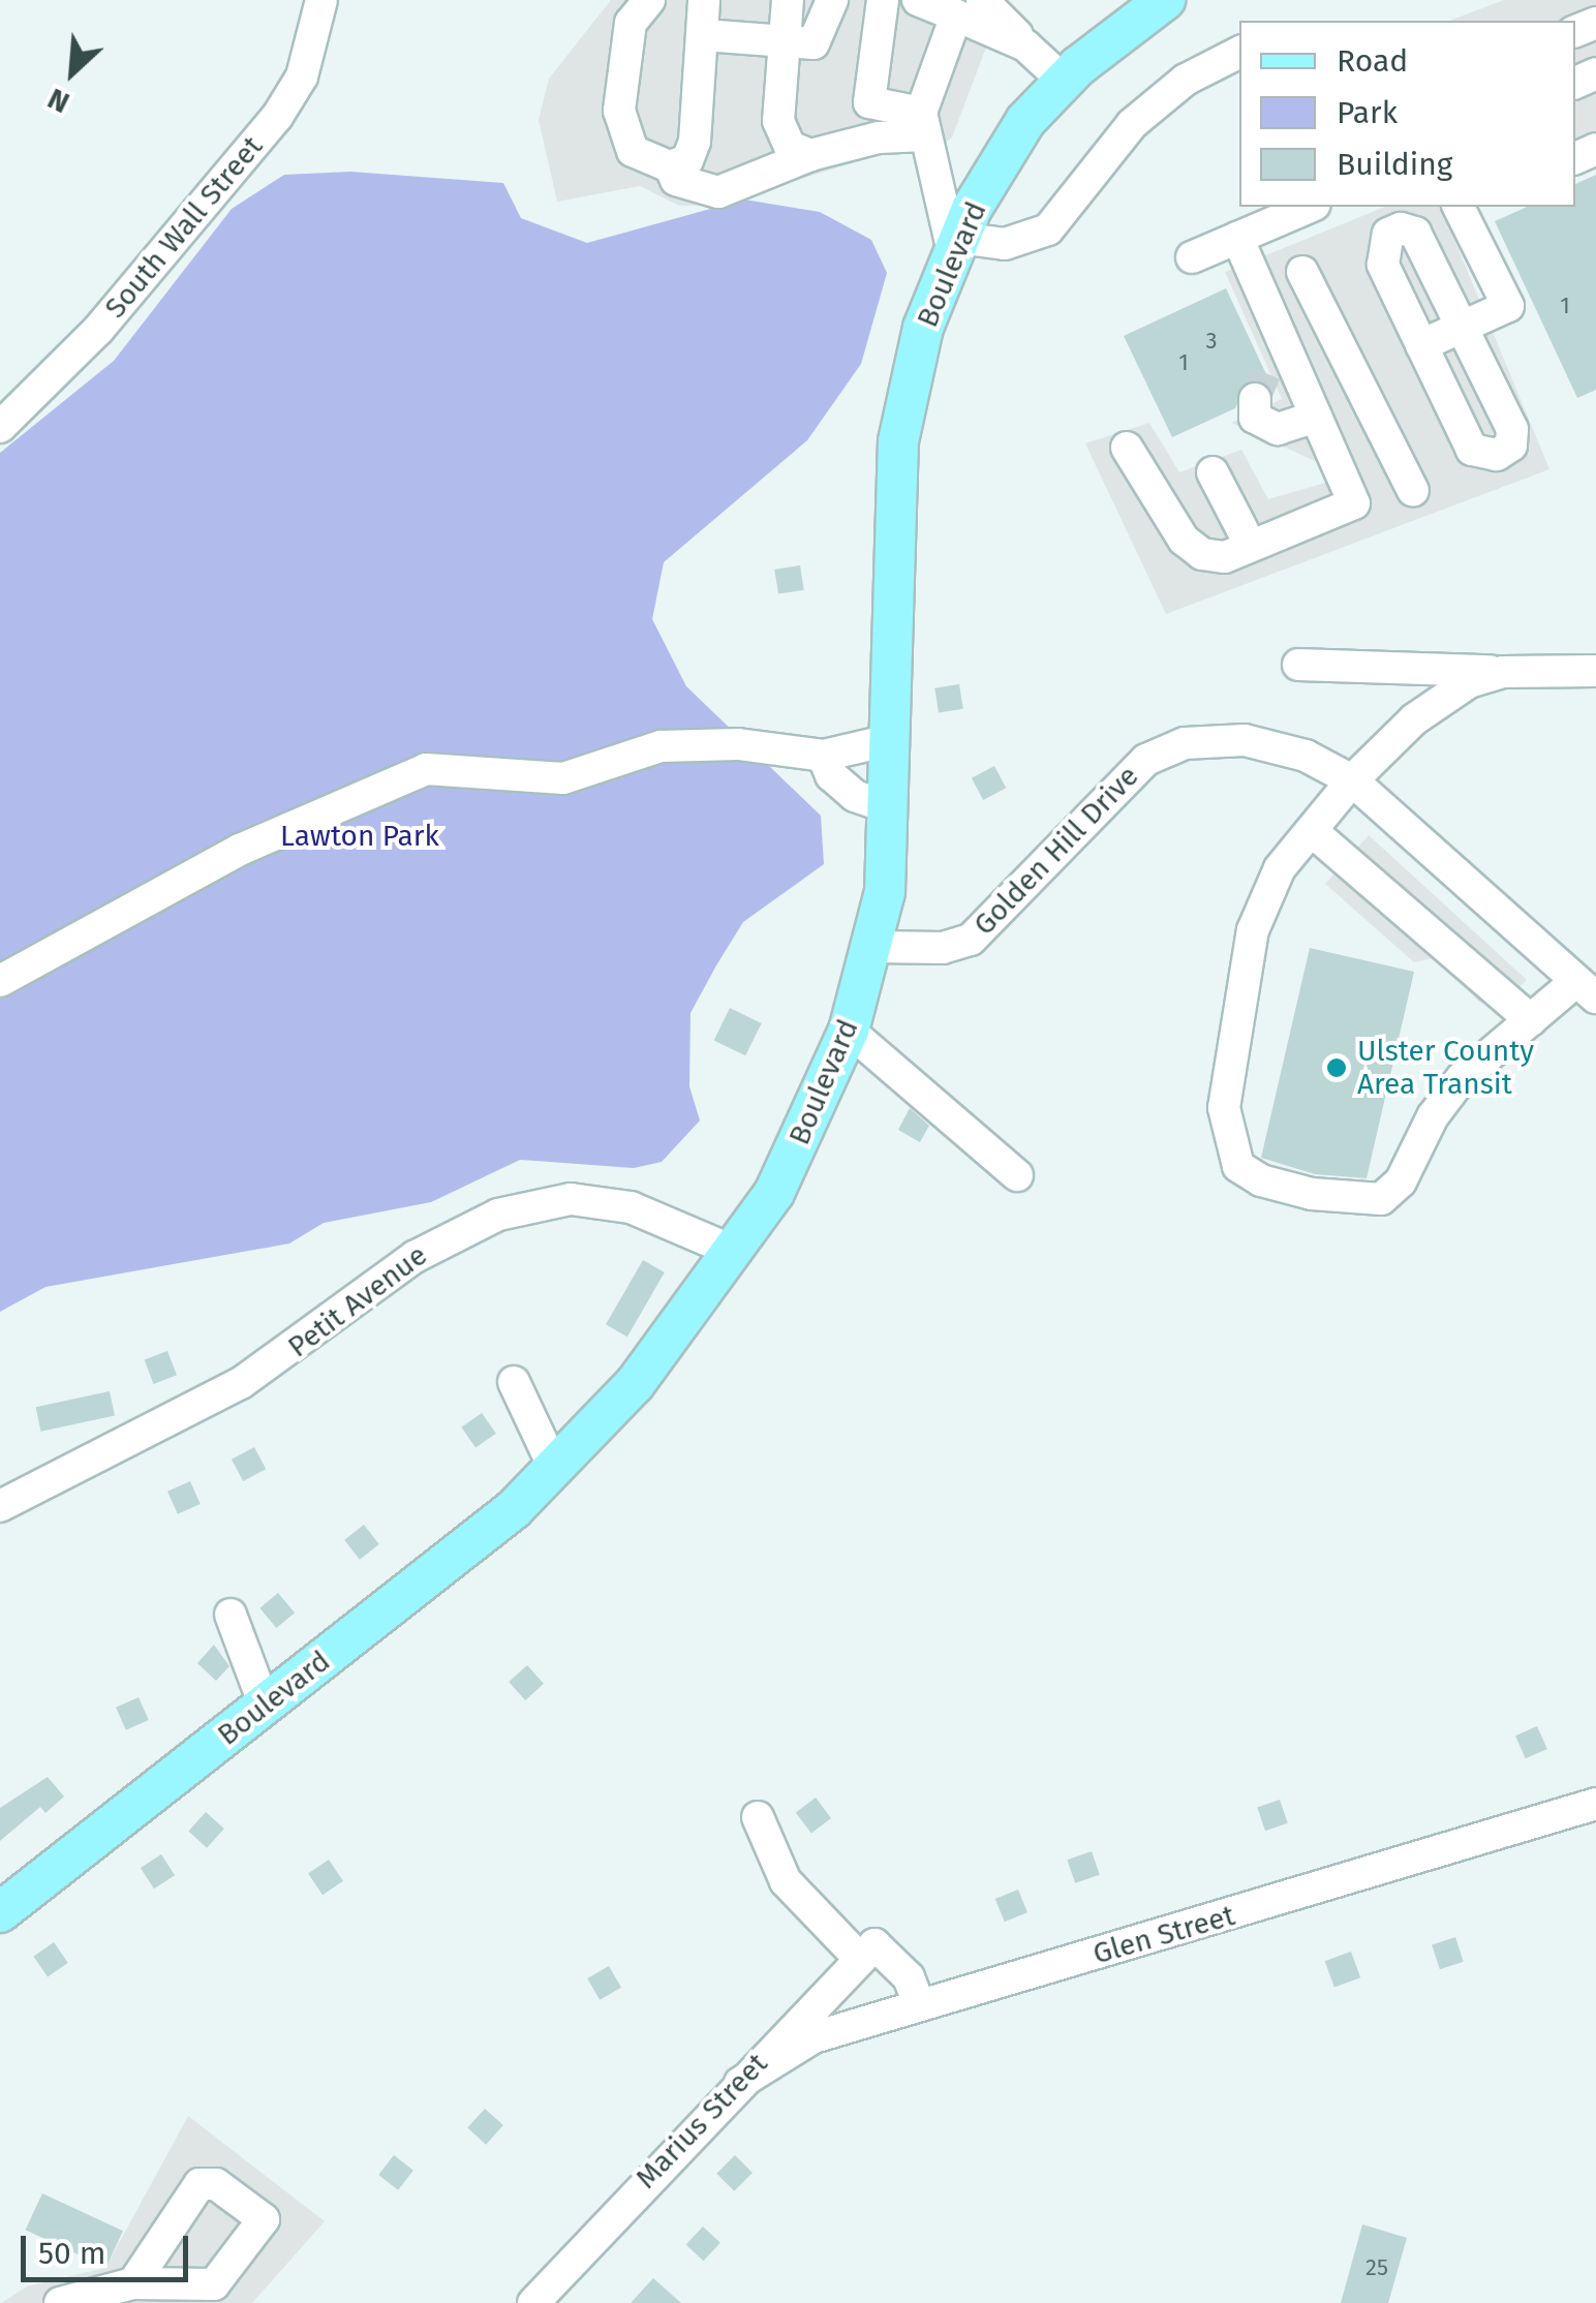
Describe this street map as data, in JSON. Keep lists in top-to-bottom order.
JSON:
{
  "streets": {
    "main road": ["Boulevard"],
    "street": [
      "South Wall Street",
      "Golden Hill Drive",
      "Petit Avenue",
      "Glen Street",
      "Marius Street"
    ]
  },
  "crossings": [
    ["Boulevard", "Golden Hill Drive"],
    ["Boulevard", "Petit Avenue"],
    ["Glen Street", "Marius Street"]
  ],
  "parks": ["Lawton Park"],
  "places": ["Ulster County Area Transit"],
  "house_numbers": [
    "1",
    "3",
    "1",
    "25"
  ],
  "legend": ["Road", "Park", "Building"],
  "scale_bar": "50 m",
  "north": "bottom left"
}
